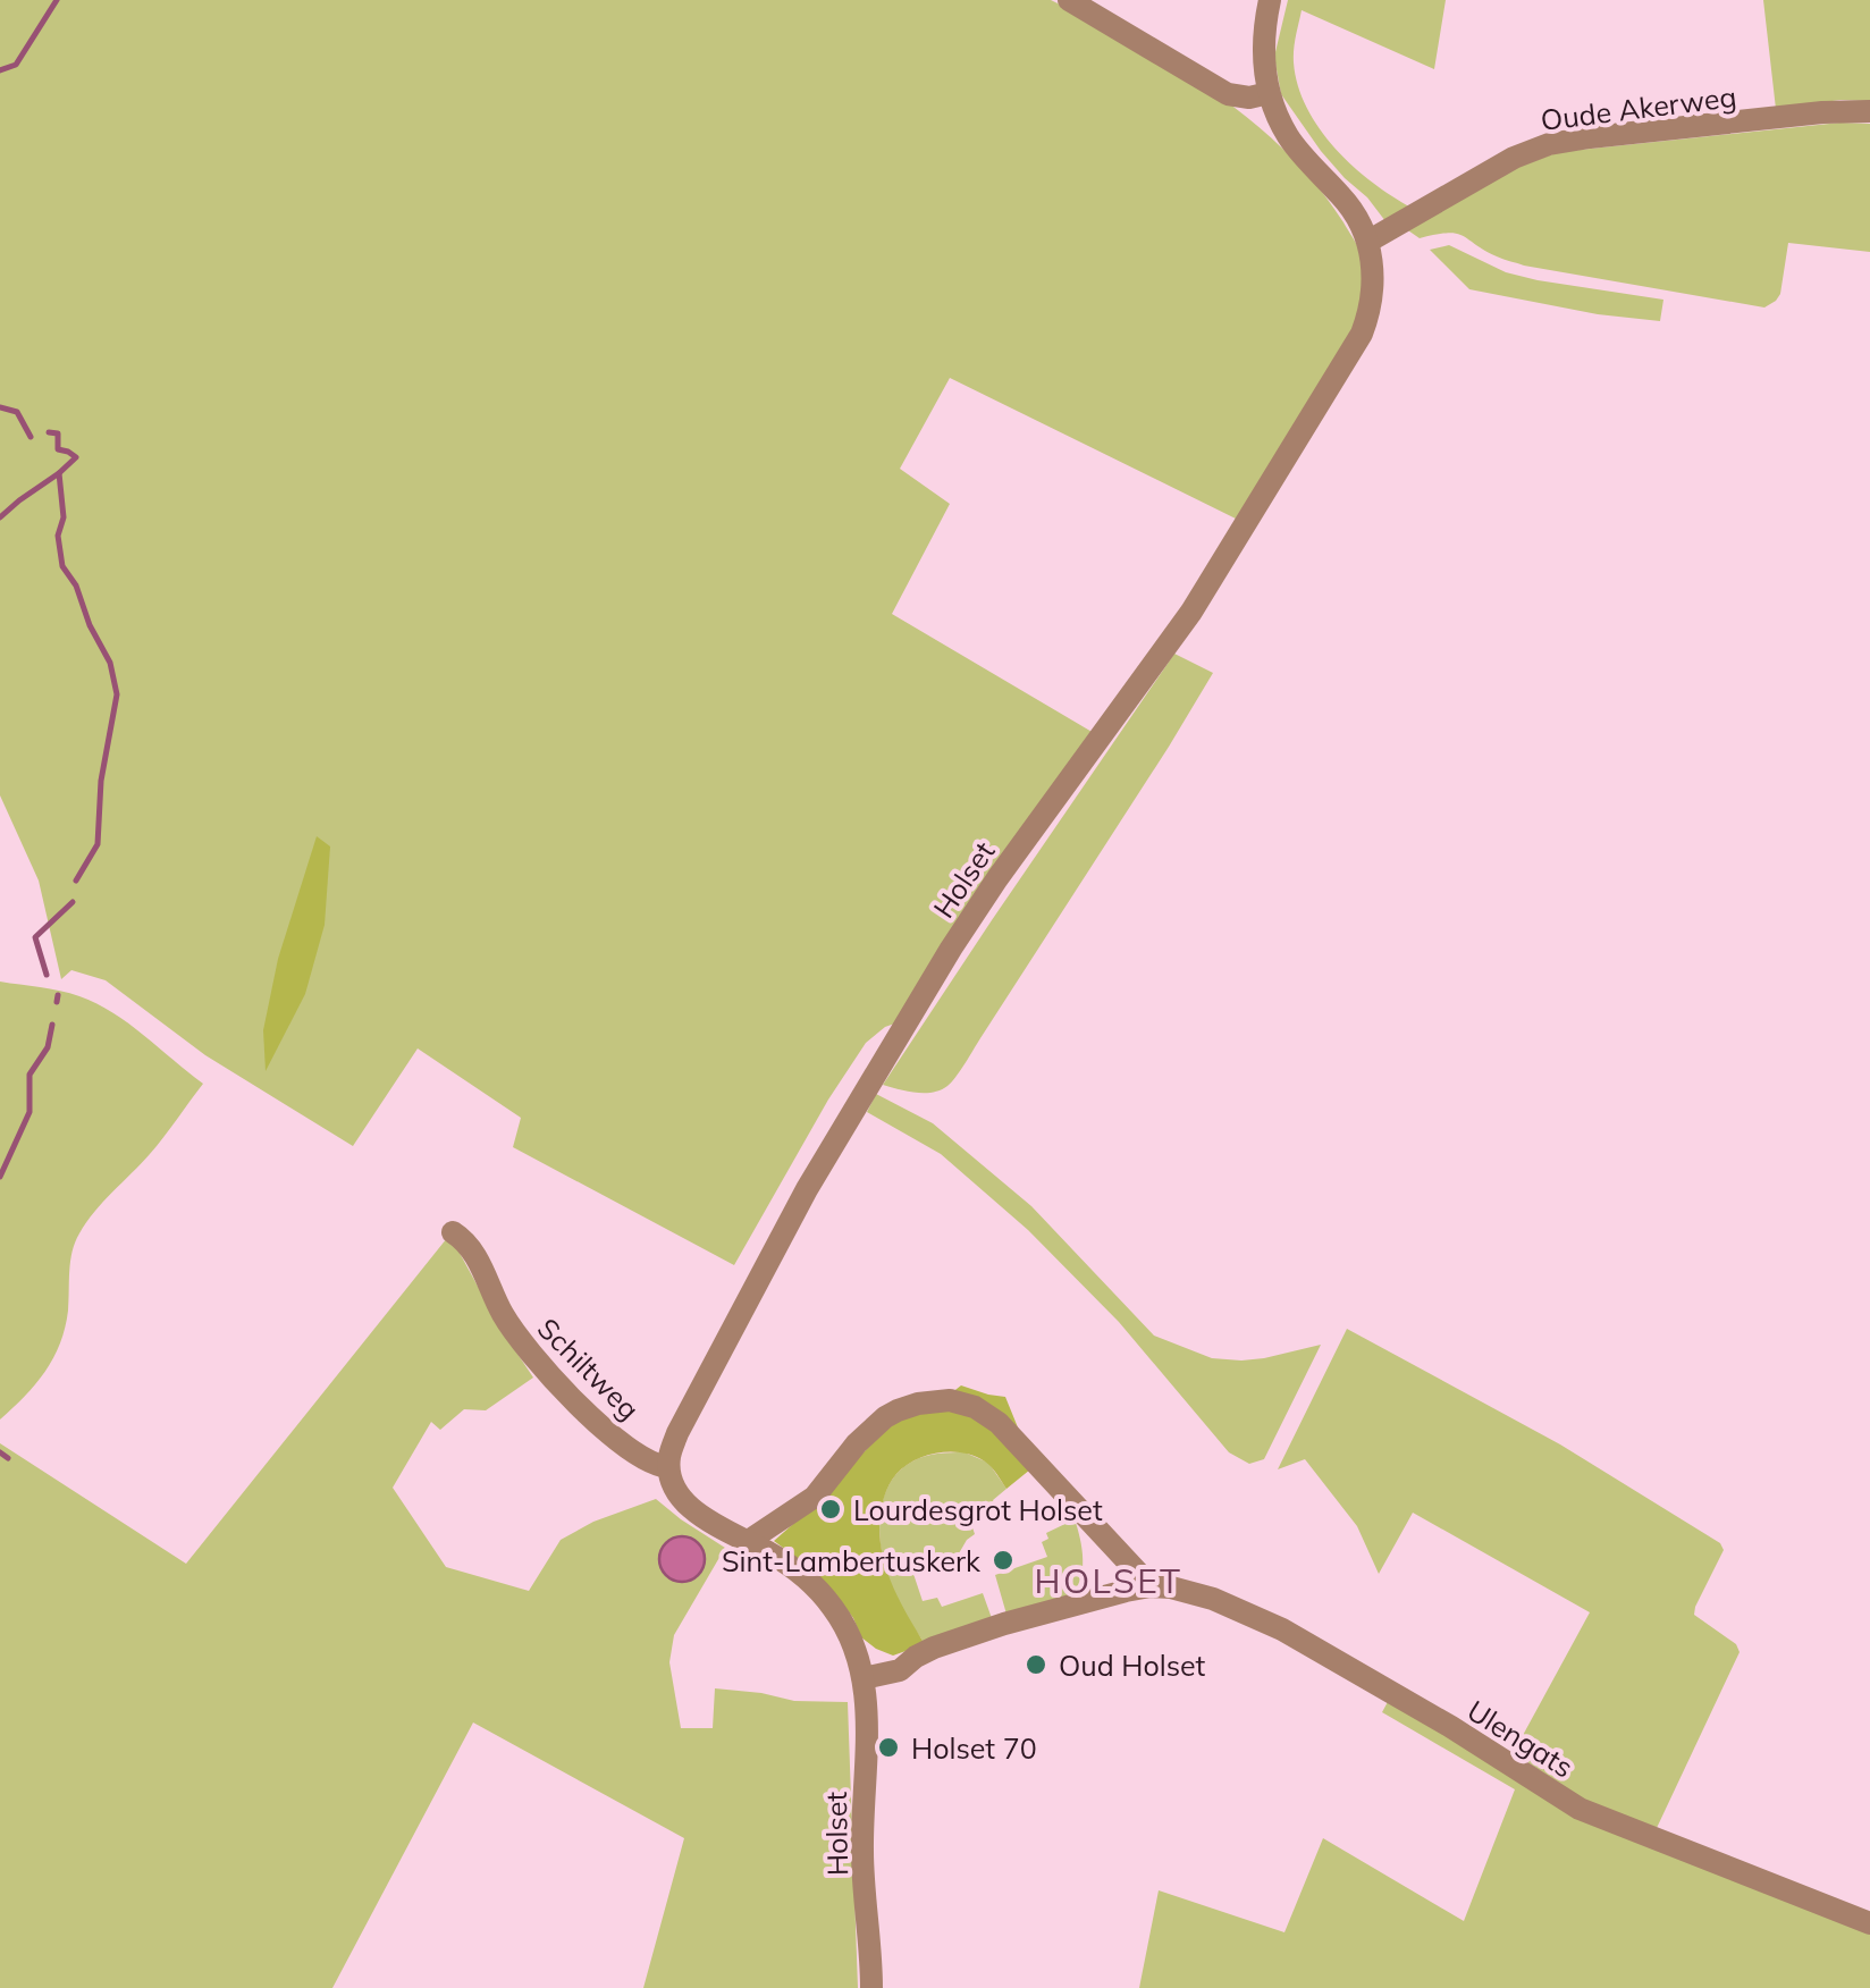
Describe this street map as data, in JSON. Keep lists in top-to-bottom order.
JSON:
{
  "streets": {
    "street": [
      "Oude Akerweg",
      "Holset",
      "Schiltweg",
      "Ulengats"
    ]
  },
  "crossings": [
    ["Oude Akerweg", "Holset"],
    ["Holset", "Schiltweg"]
  ],
  "districts": ["HOLSET"],
  "places": [
    "Lourdesgrot Holset",
    "Sint-Lambertuskerk",
    "Oud Holset",
    "Holset 70"
  ]
}
